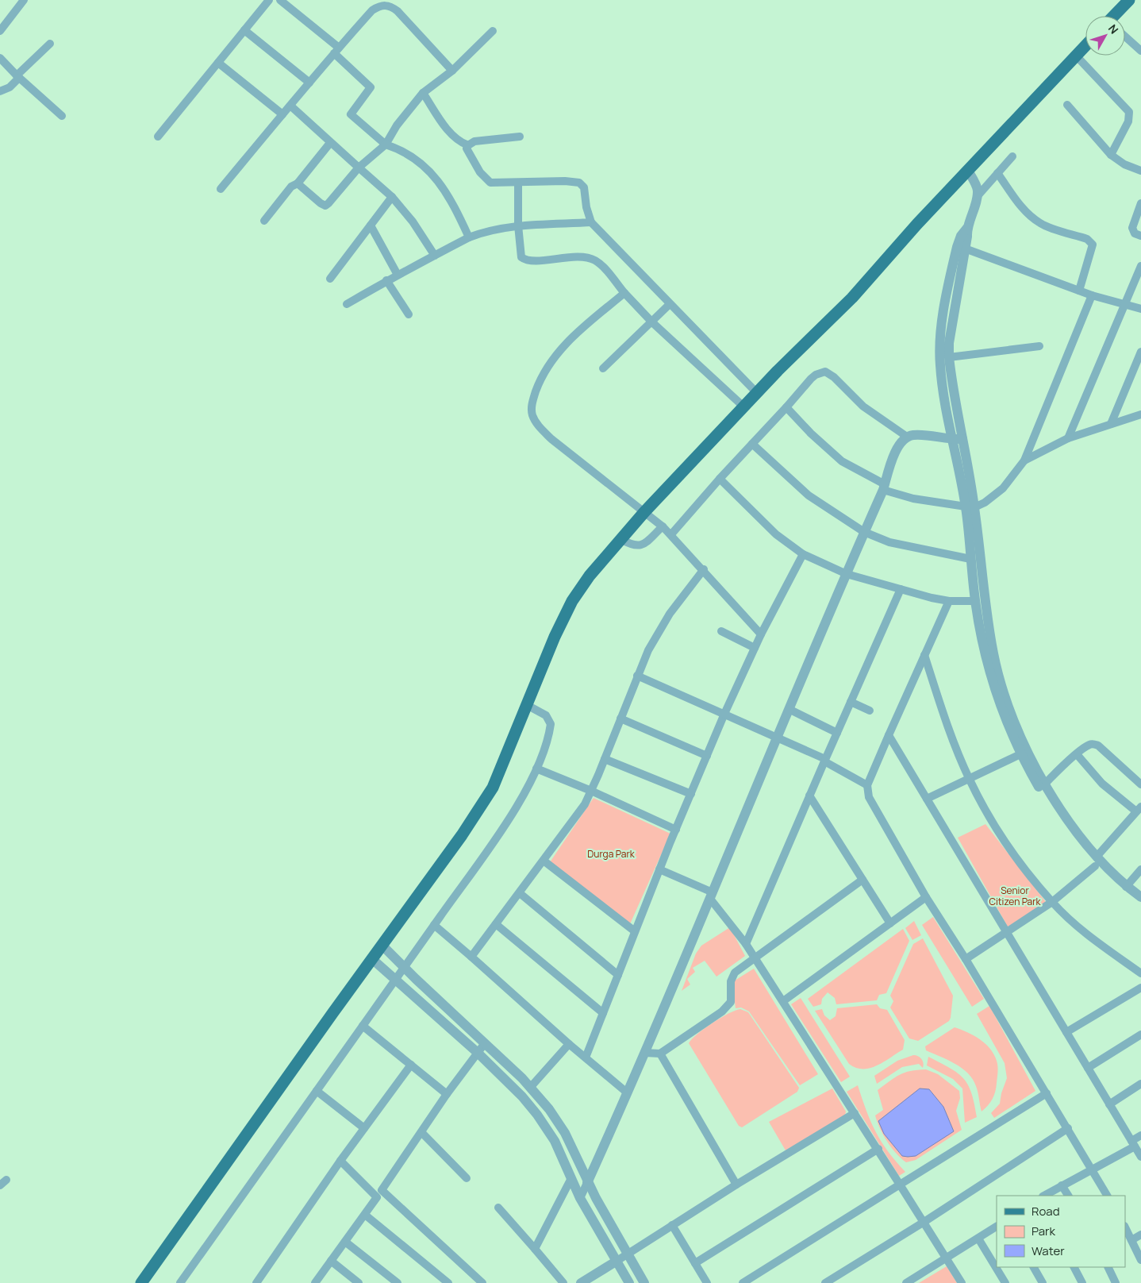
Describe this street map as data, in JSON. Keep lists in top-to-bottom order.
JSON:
{
  "parks": ["Durga Park", "Senior Citizen Park"],
  "legend": ["Road", "Park", "Water"],
  "north": "top right"
}
